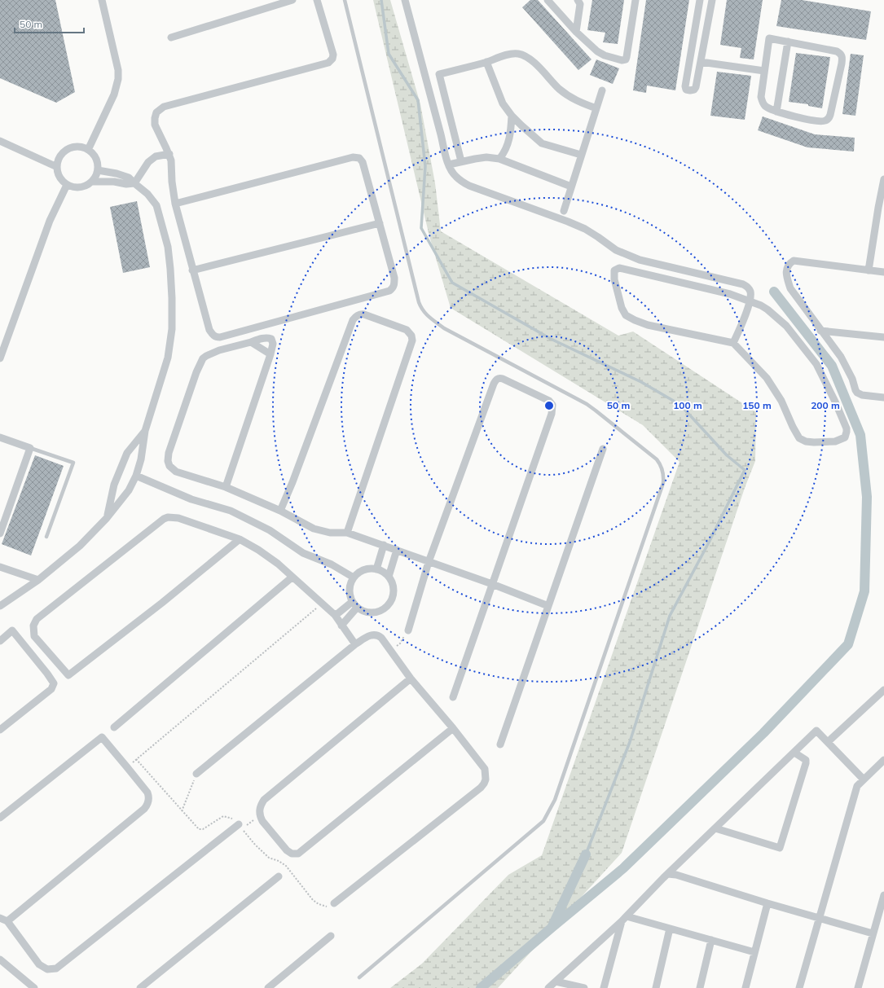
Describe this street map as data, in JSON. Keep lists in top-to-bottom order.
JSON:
{
  "scale_bar": "50 m",
  "rings": [
    "50 m",
    "100 m",
    "150 m",
    "200 m"
  ]
}
